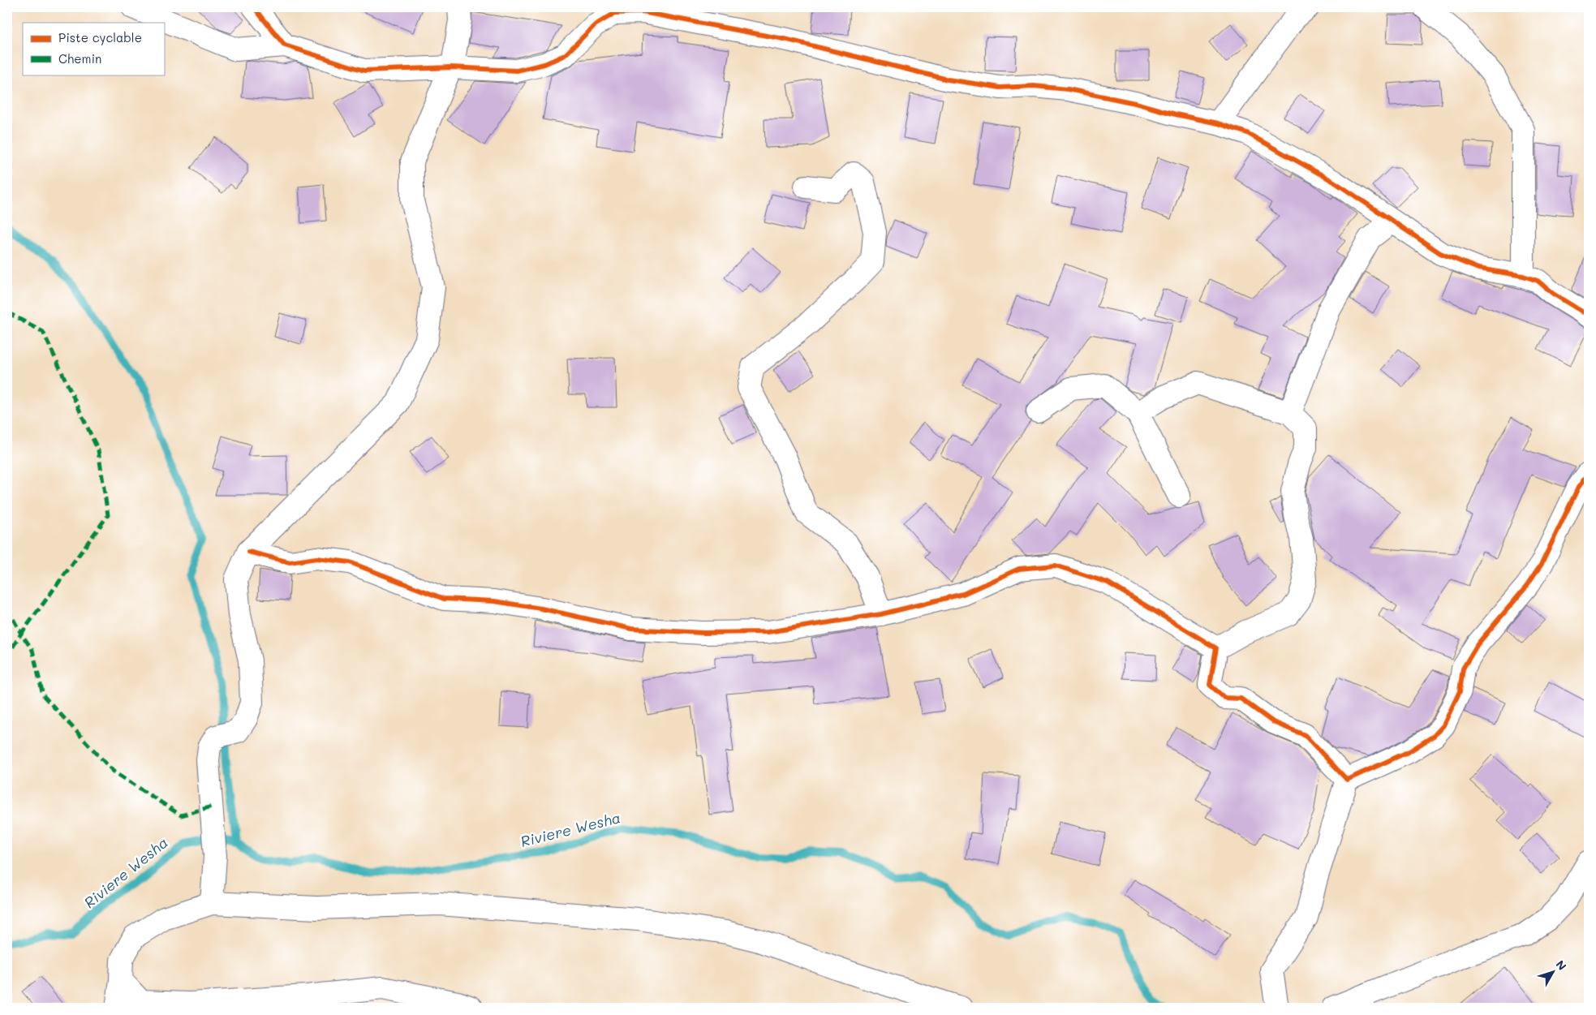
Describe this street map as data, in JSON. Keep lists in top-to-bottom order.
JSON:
{
  "water": ["Riviere Wesha"],
  "legend": ["Piste cyclable", "Chemin"],
  "north": "top right"
}
